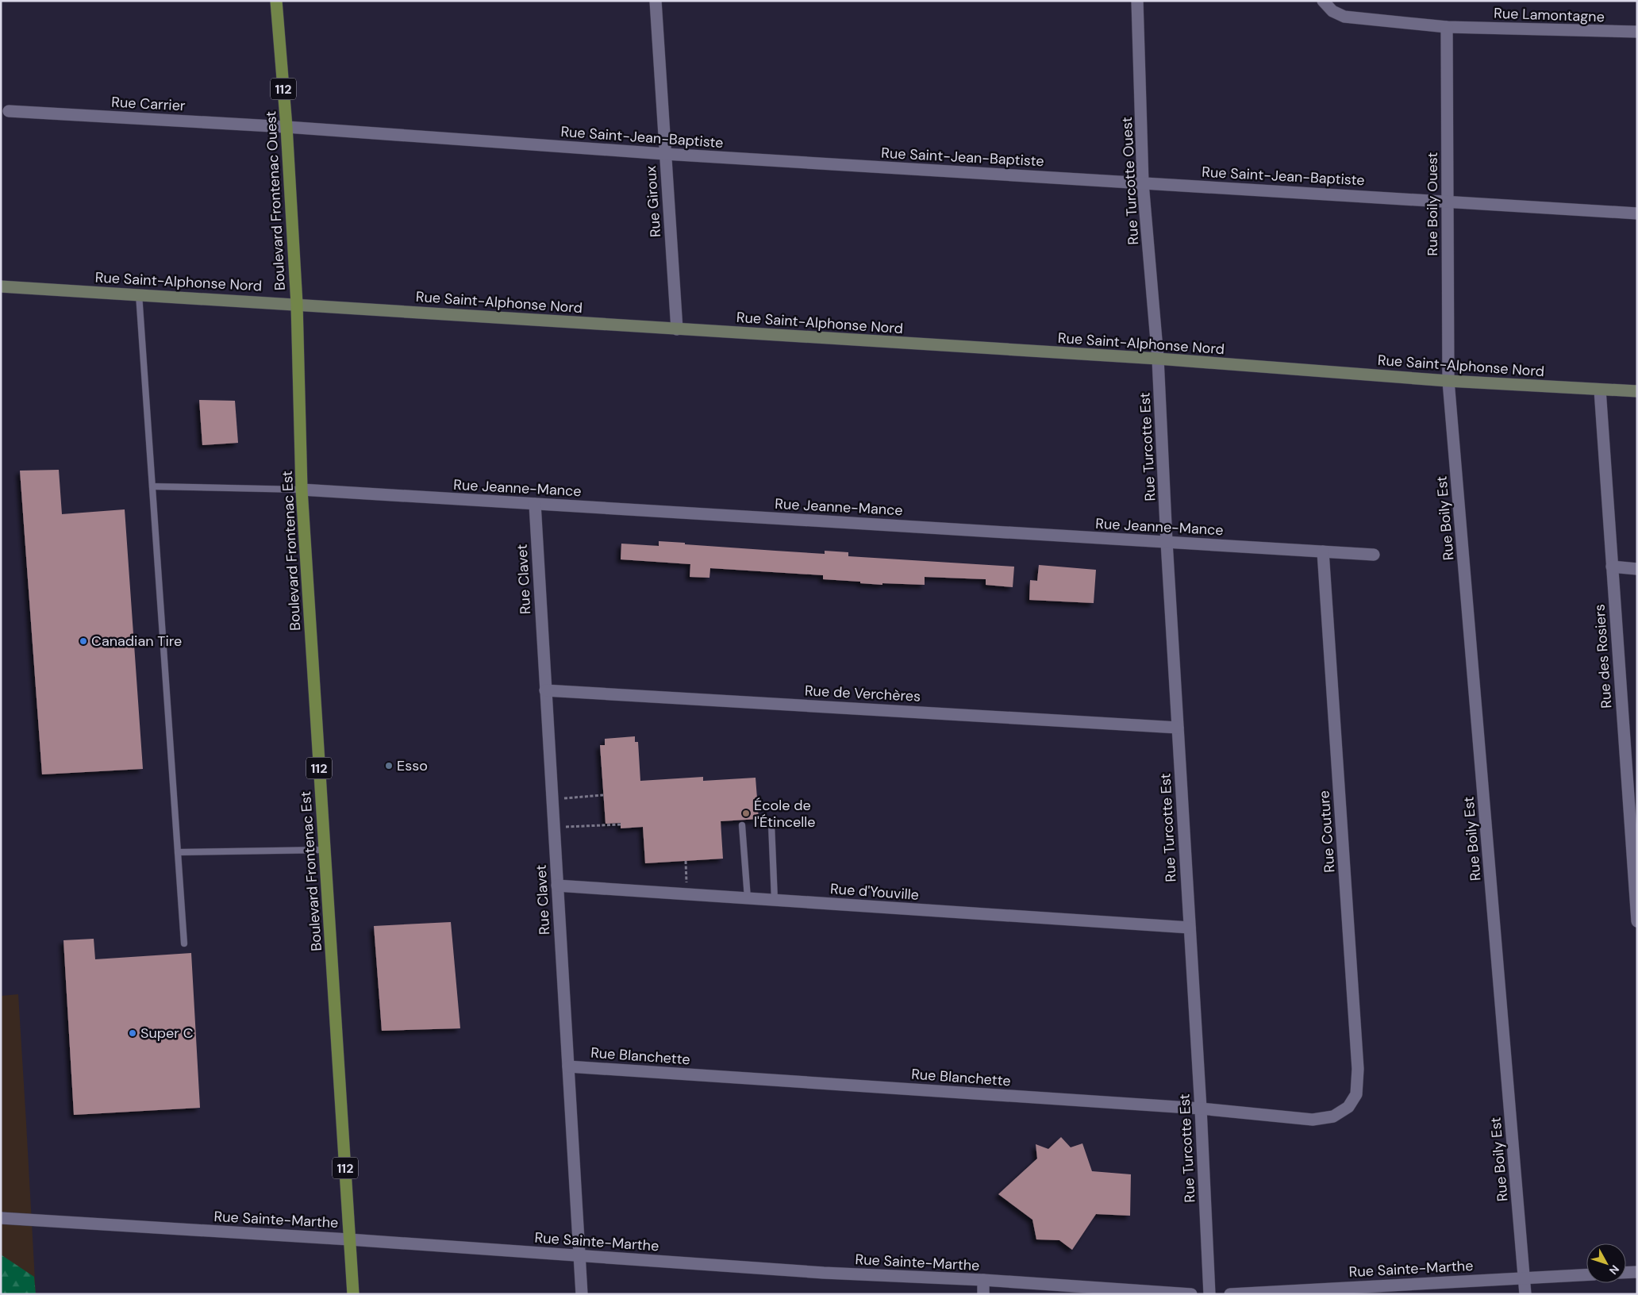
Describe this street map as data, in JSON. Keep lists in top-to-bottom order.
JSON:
{
  "streets": {
    "main road": [
      "112",
      "Boulevard Frontenac Ouest",
      "Rue Saint-Alphonse Nord",
      "Boulevard Frontenac Est"
    ],
    "street": [
      "Rue Lamontagne",
      "Rue Carrier",
      "Rue Saint-Jean-Baptiste",
      "Rue Turcotte Ouest",
      "Rue Giroux",
      "Rue Boily Ouest",
      "Rue Turcotte Est",
      "Rue Jeanne-Mance",
      "Rue Boily Est",
      "Rue Clavet",
      "Rue des Rosiers",
      "Rue de Verchères",
      "Rue Couture",
      "Rue d'Youville",
      "Rue Blanchette",
      "Rue Sainte-Marthe"
    ]
  },
  "crossings": [
    ["Rue Lamontagne", "Rue Boily Ouest"],
    ["Rue Carrier", "Rue Saint-Jean-Baptiste"],
    ["Rue Carrier", "Boulevard Frontenac Ouest"],
    ["Rue Saint-Jean-Baptiste", "Rue Turcotte Ouest"],
    ["Rue Saint-Jean-Baptiste", "Boulevard Frontenac Ouest"],
    ["Rue Saint-Jean-Baptiste", "Rue Giroux"],
    ["Rue Saint-Jean-Baptiste", "Rue Boily Ouest"],
    ["Rue Turcotte Ouest", "Rue Saint-Alphonse Nord"],
    ["Rue Turcotte Ouest", "Rue Turcotte Est"],
    ["Boulevard Frontenac Ouest", "Rue Saint-Alphonse Nord"],
    ["Boulevard Frontenac Ouest", "Boulevard Frontenac Est"],
    ["Rue Giroux", "Rue Saint-Alphonse Nord"],
    ["Rue Boily Ouest", "Rue Saint-Alphonse Nord"],
    ["Rue Boily Ouest", "Rue Boily Est"],
    ["Rue Saint-Alphonse Nord", "Rue Turcotte Est"],
    ["Rue Saint-Alphonse Nord", "Rue Boily Est"],
    ["Rue Saint-Alphonse Nord", "Boulevard Frontenac Est"],
    ["Rue Saint-Alphonse Nord", "Rue des Rosiers"],
    ["Rue Turcotte Est", "Rue Jeanne-Mance"],
    ["Rue Turcotte Est", "Rue de Verchères"],
    ["Rue Turcotte Est", "Rue d'Youville"],
    ["Rue Turcotte Est", "Rue Blanchette"],
    ["Rue Jeanne-Mance", "Boulevard Frontenac Est"],
    ["Rue Jeanne-Mance", "Rue Clavet"],
    ["Rue Jeanne-Mance", "Rue Couture"],
    ["Rue Boily Est", "Rue Sainte-Marthe"],
    ["Boulevard Frontenac Est", "Rue Sainte-Marthe"],
    ["Rue Clavet", "Rue de Verchères"],
    ["Rue Clavet", "Rue d'Youville"],
    ["Rue Clavet", "Rue Blanchette"],
    ["Rue Clavet", "Rue Sainte-Marthe"],
    ["Rue Couture", "Rue Blanchette"]
  ],
  "places": [
    "Canadian Tire",
    "Esso",
    "École de l'Étincelle",
    "Super C"
  ],
  "north": "bottom right"
}
